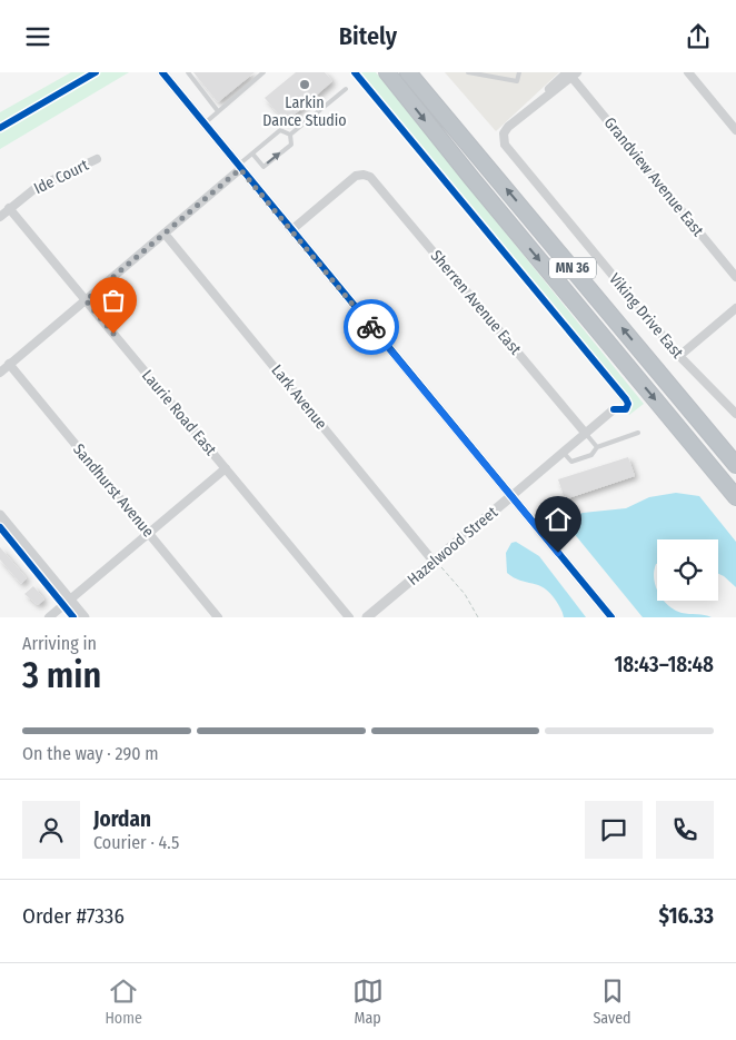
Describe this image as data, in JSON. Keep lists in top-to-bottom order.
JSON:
{
  "streets": {
    "highway": ["MN 36"],
    "street": [
      "Ide Court",
      "Grandview Avenue East",
      "Sherren Avenue East",
      "Viking Drive East",
      "Lark Avenue",
      "Laurie Road East",
      "Sandhurst Avenue",
      "Hazelwood Street"
    ]
  },
  "crossings": [
    ["Ide Court", "Laurie Road East"],
    ["Grandview Avenue East", "Viking Drive East"],
    ["Sherren Avenue East", "Hazelwood Street"],
    ["Lark Avenue", "Hazelwood Street"]
  ],
  "places": ["Larkin Dance Studio"],
  "page": {
    "header": "Bitely",
    "heading": ["3 min", "Arriving in", "18:43–18:48"],
    "panel": [
      "Jordan",
      "Courier · 4.5",
      "Order #7336",
      "$16.33"
    ],
    "bar": "On the way · 290 m",
    "tabs": ["Home", "Map", "Saved"]
  }
}
